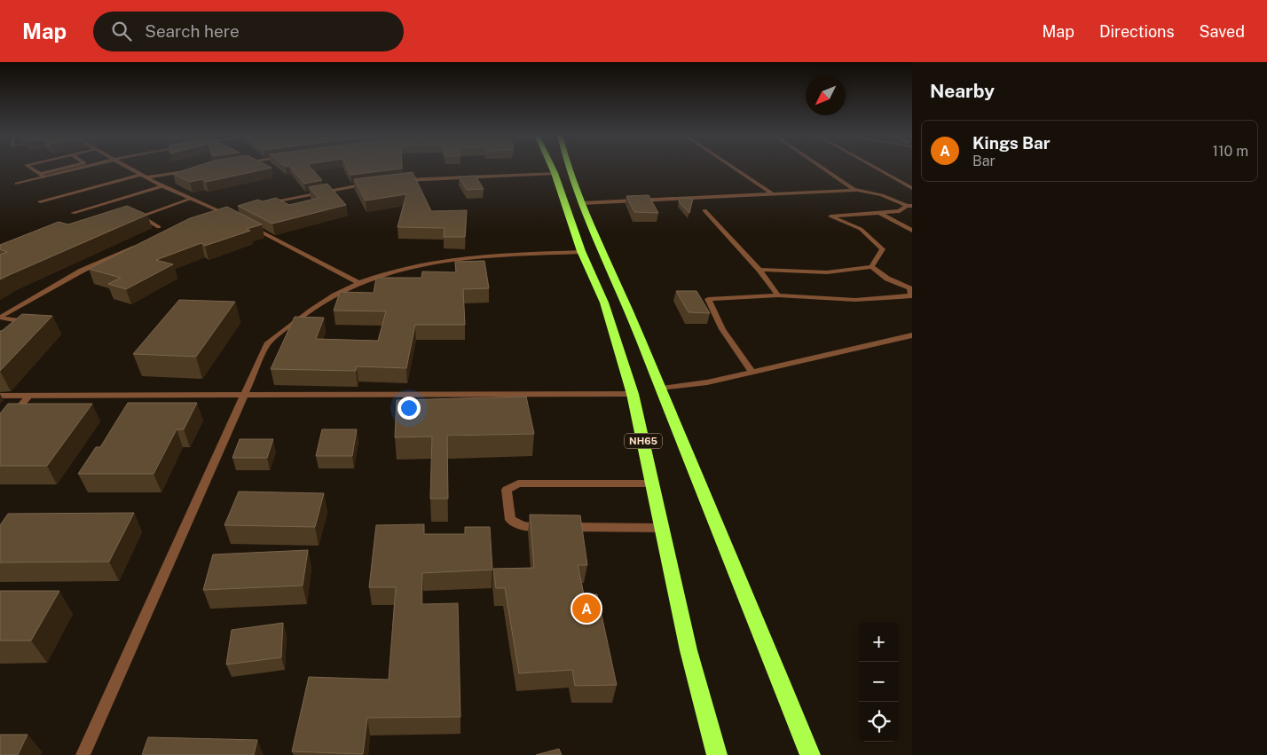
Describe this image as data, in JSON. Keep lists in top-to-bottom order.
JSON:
{
  "streets": {
    "highway": ["NH65"]
  },
  "north": "bottom left",
  "page": {
    "header": "Map",
    "search": "Search here",
    "nav": ["Map", "Directions", "Saved"],
    "heading": "Nearby",
    "list": [
      {
        "mark": "A",
        "name": "Kings Bar",
        "note": "Bar",
        "value": "110 m"
      }
    ],
    "pins": "A",
    "map_buttons": ["+", "−"]
  }
}
